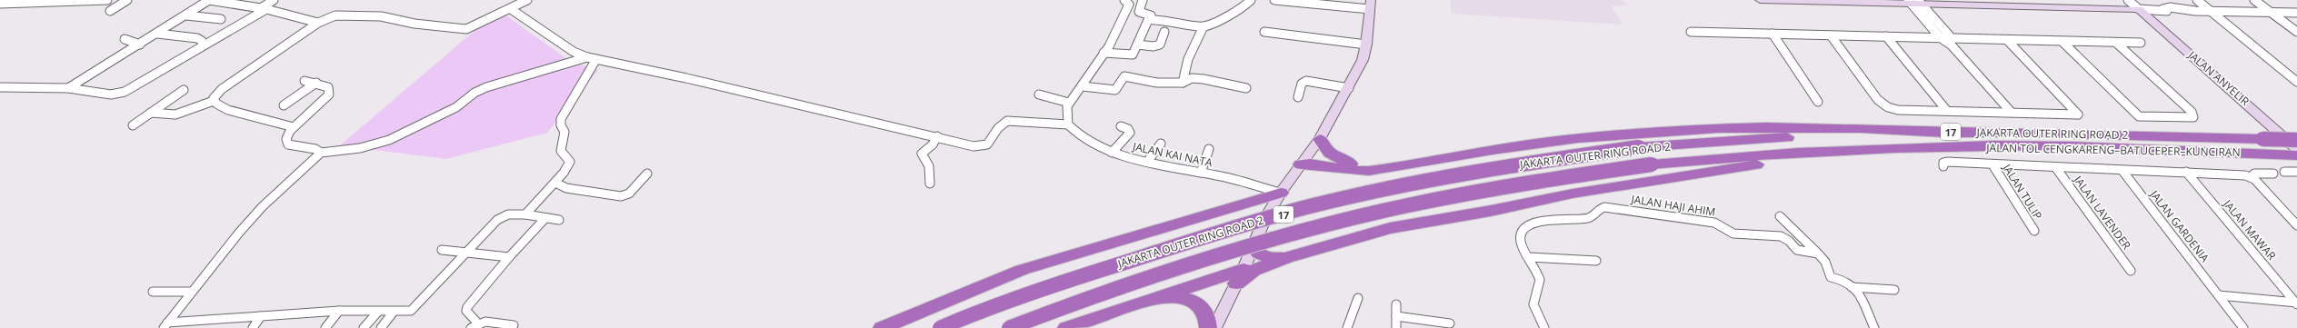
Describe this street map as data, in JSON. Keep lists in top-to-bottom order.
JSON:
{
  "streets": {
    "highway": ["17", "JAKARTA OUTER RING ROAD 2", "JALAN TOL CENGKARENG–BATUCEPER–KUNCIRAN"],
    "street": [
      "JALAN ANYELIR",
      "JALAN KAI NATA",
      "JALAN TULIP",
      "JALAN HAJI AHIM",
      "JALAN LAVENDER",
      "JALAN GARDENIA",
      "JALAN MAWAR"
    ]
  },
  "crossings": [
    ["JAKARTA OUTER RING ROAD 2", "JALAN TOL CENGKARENG–BATUCEPER–KUNCIRAN"]
  ]
}
